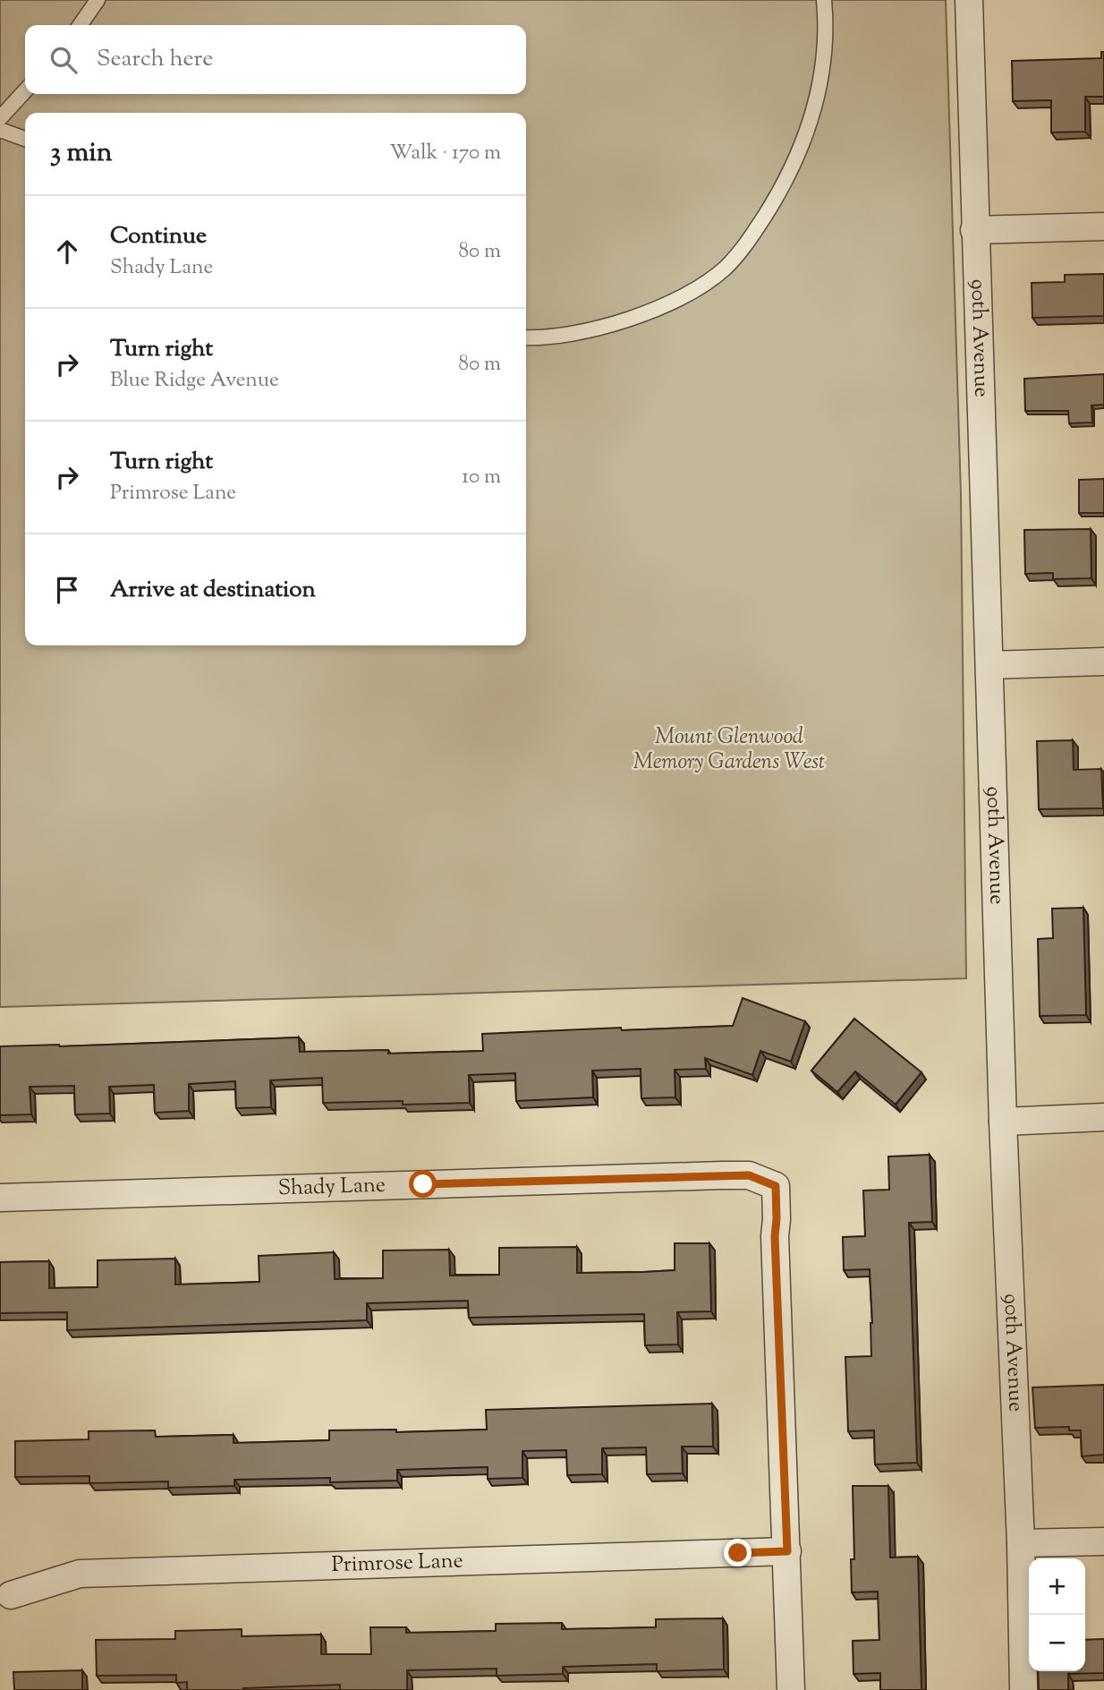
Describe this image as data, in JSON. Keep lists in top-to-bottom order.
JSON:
{
  "streets": {
    "street": ["90th Avenue", "Shady Lane", "Primrose Lane"]
  },
  "crossings": [
    ["Shady Lane", "Primrose Lane"]
  ],
  "parks": ["Mount Glenwood Memory Gardens West"],
  "page": {
    "search": "Search here",
    "heading": ["3 min", "Walk · 170 m"],
    "list": [
      ["Continue", "Shady Lane", "80 m"],
      ["Turn right", "Blue Ridge Avenue", "80 m"],
      ["Turn right", "Primrose Lane", "10 m"],
      "Arrive at destination"
    ],
    "map_buttons": ["+", "−"]
  }
}
